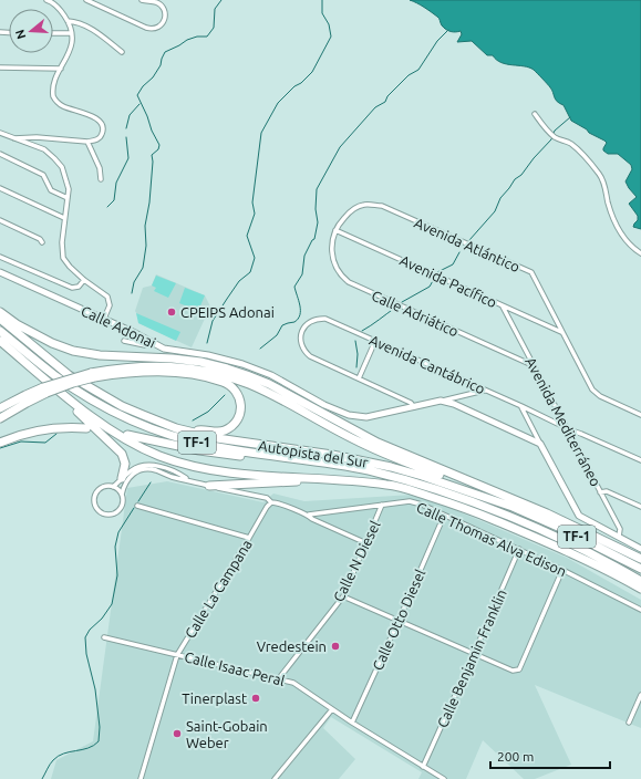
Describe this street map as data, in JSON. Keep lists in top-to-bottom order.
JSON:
{
  "streets": {
    "highway": ["TF-1", "Autopista del Sur"],
    "street": [
      "Avenida Atlántico",
      "Avenida Pacífico",
      "Calle Adriático",
      "Calle Adonai",
      "Avenida Cantábrico",
      "Avenida Mediterráneo",
      "Calle Thomas Alva Edison",
      "Calle N Diesel",
      "Calle La Campana",
      "Calle Otto Diesel",
      "Calle Benjamin Franklin",
      "Calle Isaac Peral"
    ]
  },
  "crossings": [
    ["Avenida Atlántico", "Avenida Pacífico"],
    ["Avenida Atlántico", "Calle Adriático"],
    ["Avenida Pacífico", "Calle Adriático"],
    ["Avenida Pacífico", "Avenida Mediterráneo"],
    ["Calle Adriático", "Avenida Mediterráneo"],
    ["Avenida Cantábrico", "Avenida Mediterráneo"],
    ["Calle Thomas Alva Edison", "Calle N Diesel"],
    ["Calle Thomas Alva Edison", "Calle Otto Diesel"],
    ["Calle Thomas Alva Edison", "Calle Benjamin Franklin"],
    ["Calle N Diesel", "Calle Isaac Peral"],
    ["Calle La Campana", "Calle Isaac Peral"],
    ["Calle Otto Diesel", "Calle Isaac Peral"],
    ["Calle Benjamin Franklin", "Calle Isaac Peral"]
  ],
  "places": [
    "CPEIPS Adonai",
    "Vredestein",
    "Tinerplast",
    "Saint-Gobain Weber"
  ],
  "scale_bar": "200 m",
  "north": "left"
}
